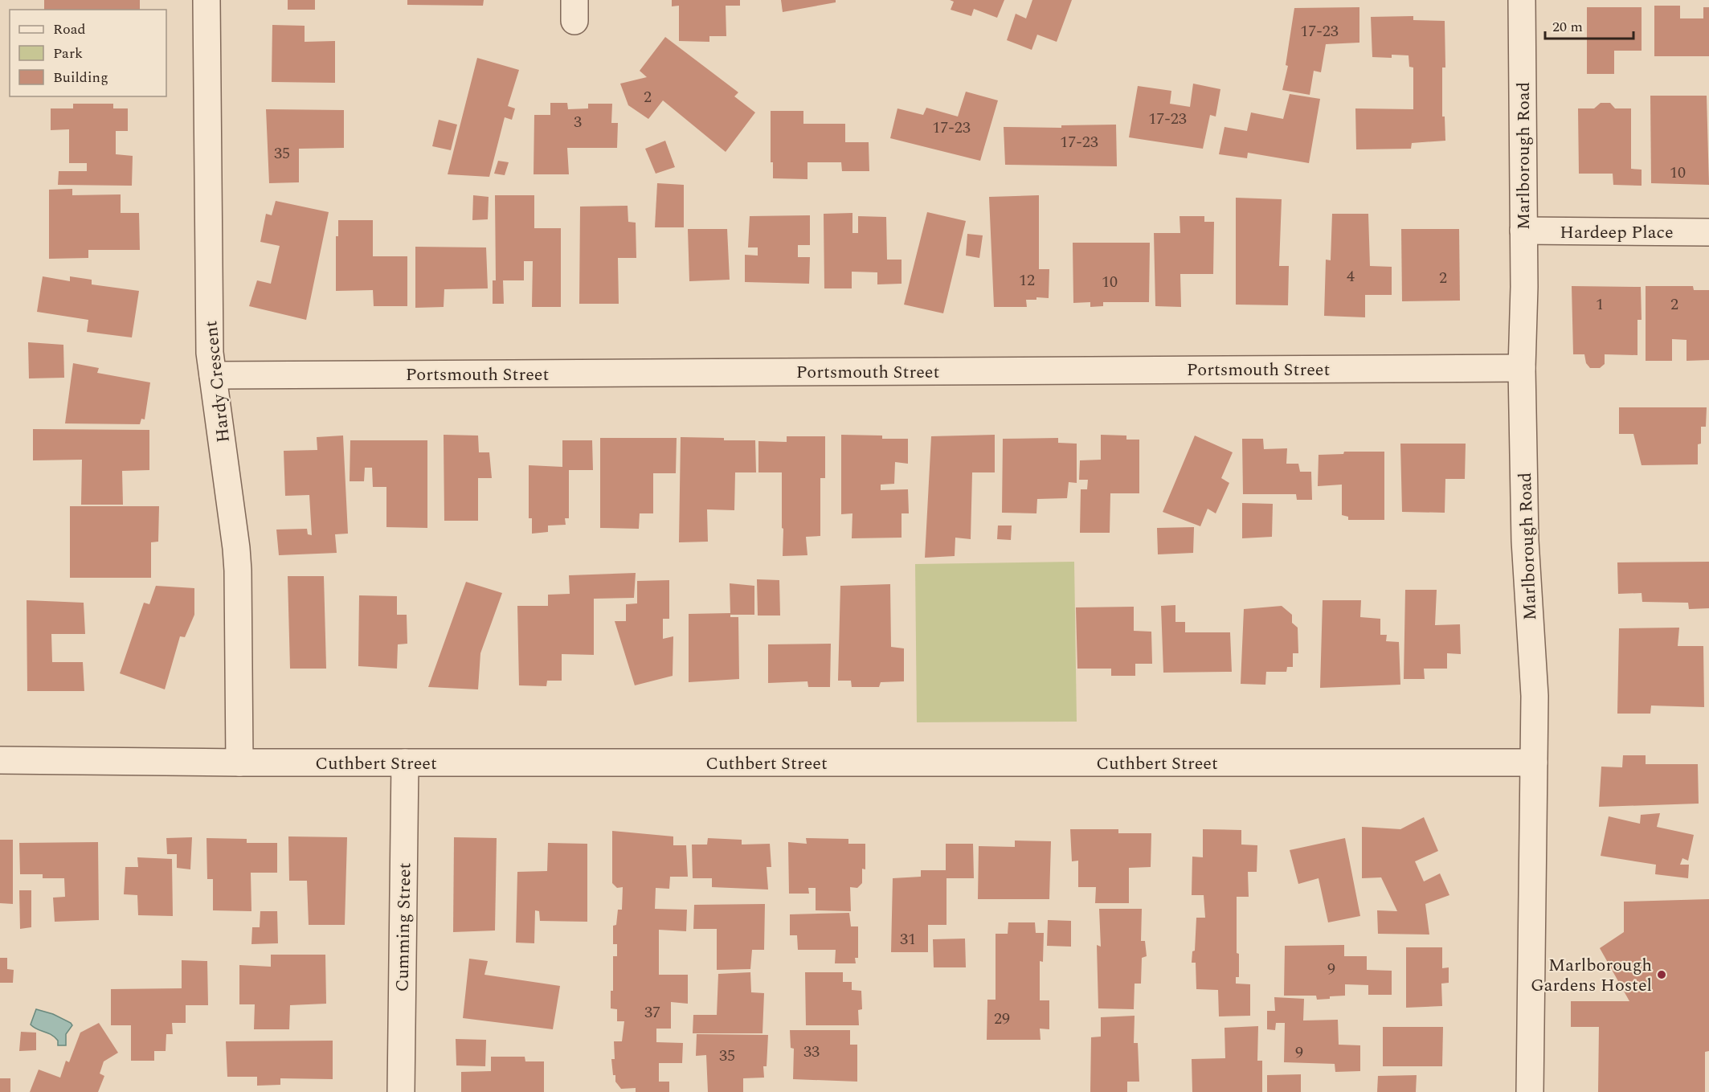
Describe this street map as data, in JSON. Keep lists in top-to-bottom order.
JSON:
{
  "streets": {
    "street": [
      "Marlborough Road",
      "Hardeep Place",
      "Portsmouth Street",
      "Hardy Crescent",
      "Cuthbert Street",
      "Cumming Street"
    ]
  },
  "crossings": [
    ["Marlborough Road", "Hardeep Place"],
    ["Marlborough Road", "Portsmouth Street"],
    ["Marlborough Road", "Cuthbert Street"],
    ["Portsmouth Street", "Hardy Crescent"],
    ["Hardy Crescent", "Cuthbert Street"],
    ["Cuthbert Street", "Cumming Street"]
  ],
  "places": ["Marlborough Gardens Hostel"],
  "house_numbers": [
    "17-23",
    "2",
    "17-23",
    "3",
    "17-23",
    "17-23",
    "35",
    "10",
    "4",
    "2",
    "12",
    "10",
    "1",
    "2",
    "31",
    "9",
    "37",
    "29",
    "33",
    "9",
    "35"
  ],
  "legend": ["Road", "Park", "Building"],
  "scale_bar": "20 m"
}
